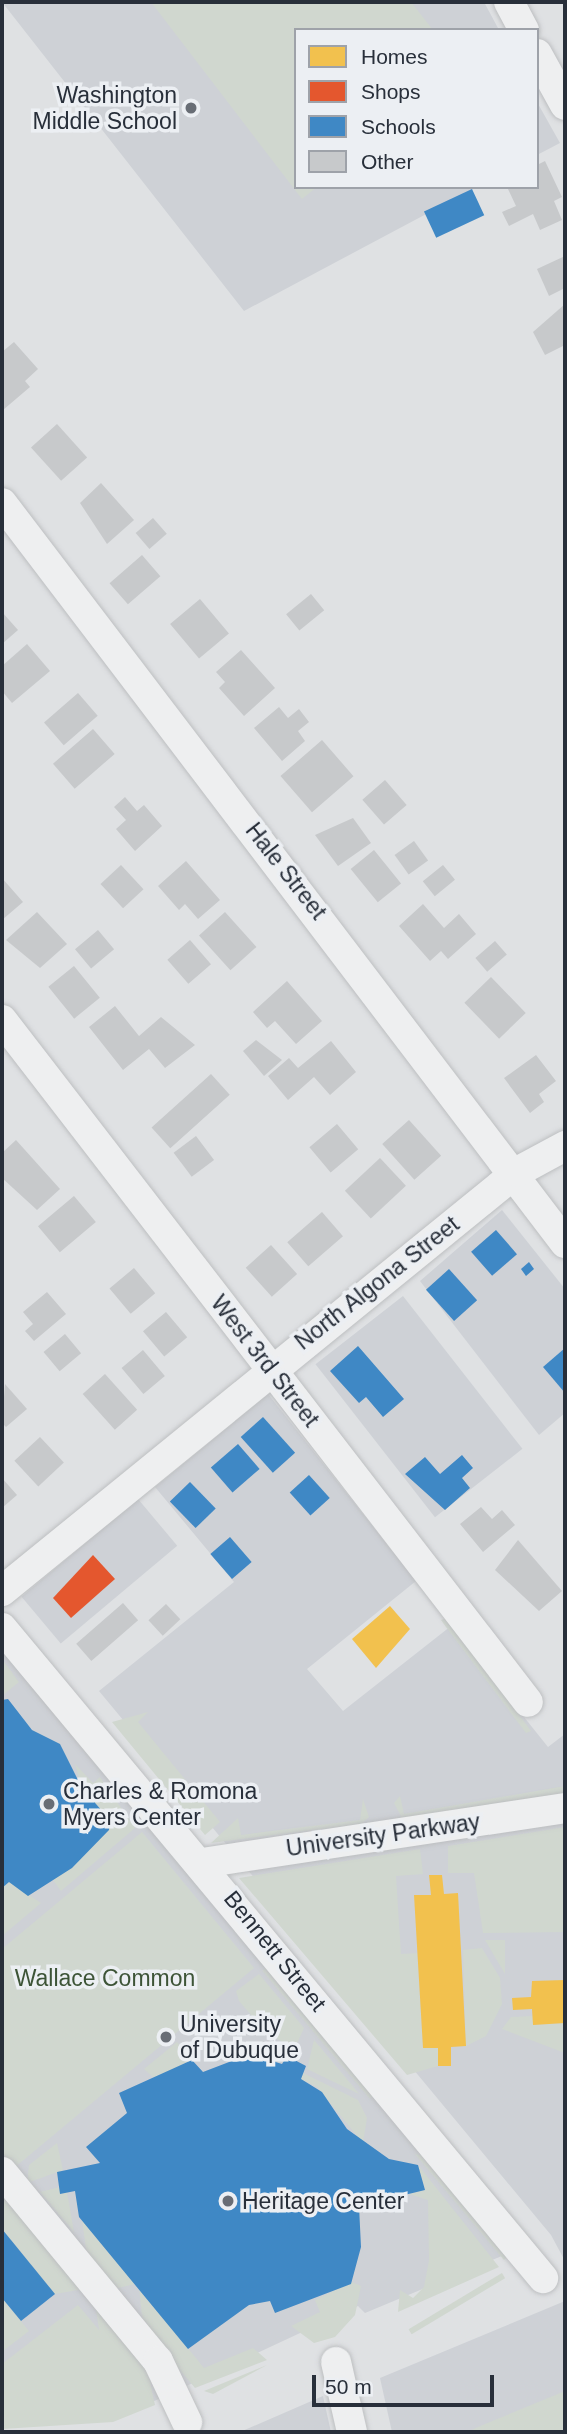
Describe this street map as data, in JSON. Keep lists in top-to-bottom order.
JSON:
{
  "streets": {
    "street": [
      "Hale Street",
      "North Algona Street",
      "West 3rd Street",
      "University Parkway",
      "Bennett Street"
    ]
  },
  "crossings": [
    ["Hale Street", "North Algona Street"],
    ["North Algona Street", "West 3rd Street"],
    ["University Parkway", "Bennett Street"]
  ],
  "parks": ["Wallace Common"],
  "places": [
    "Washington Middle School",
    "Charles & Romona Myers Center",
    "University of Dubuque",
    "Heritage Center"
  ],
  "legend": [
    "Homes",
    "Shops",
    "Schools",
    "Other"
  ],
  "scale_bar": "50 m"
}
